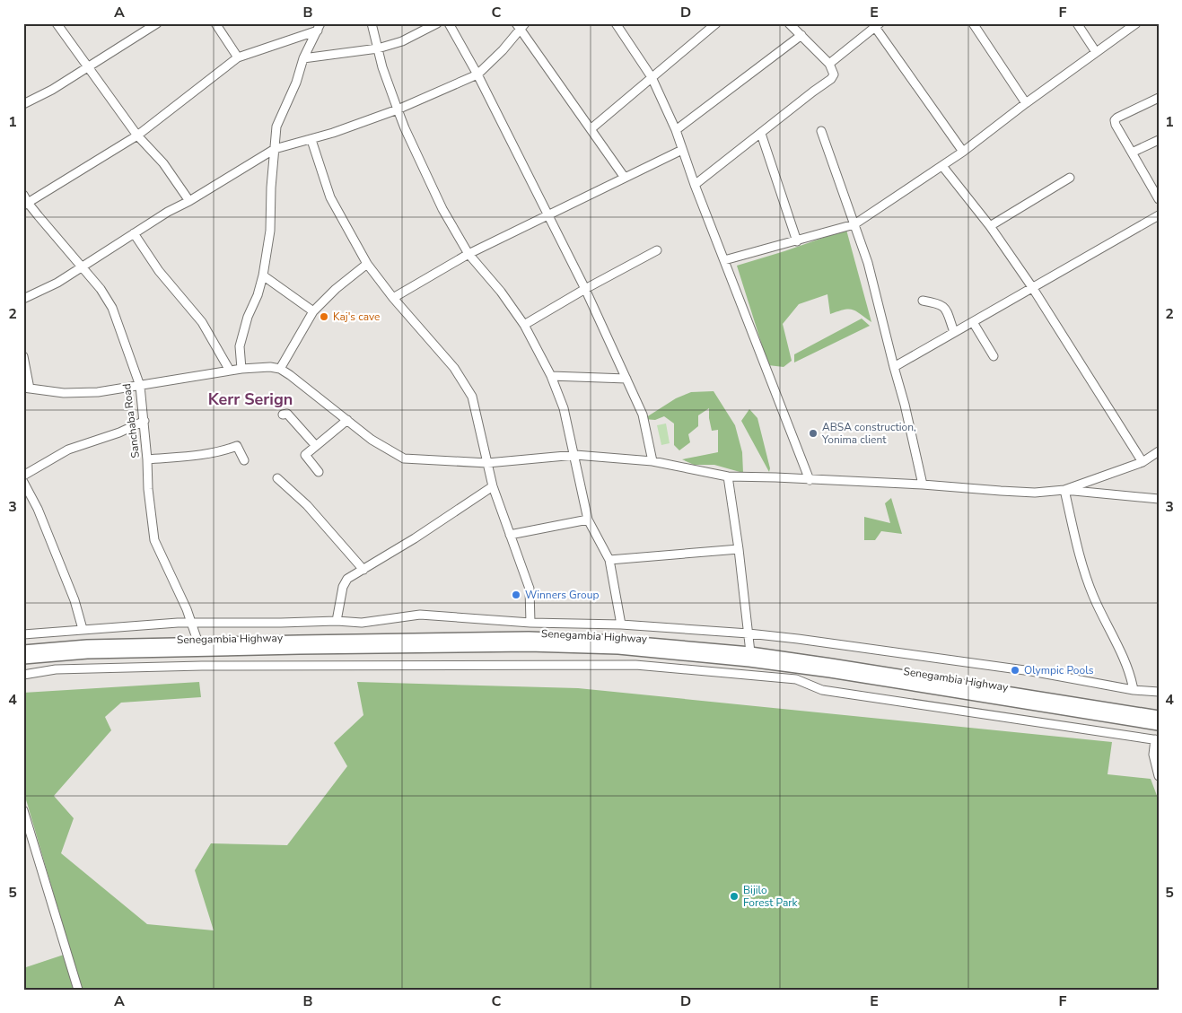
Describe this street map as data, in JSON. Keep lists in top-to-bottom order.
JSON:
{
  "streets": {
    "main road": ["Senegambia Highway"],
    "street": ["Sanchaba Road"]
  },
  "crossings": [
    ["Sanchaba Road", "Senegambia Highway"]
  ],
  "districts": ["Kerr Serign"],
  "places": [
    "Kaj's cave",
    "ABSA construction, Yonima client",
    "Winners Group",
    "Olympic Pools",
    "Bijilo Forest Park"
  ],
  "grid": {
    "columns": [
      "A",
      "B",
      "C",
      "D",
      "E",
      "F"
    ],
    "rows": [
      "1",
      "2",
      "3",
      "4",
      "5"
    ]
  }
}
